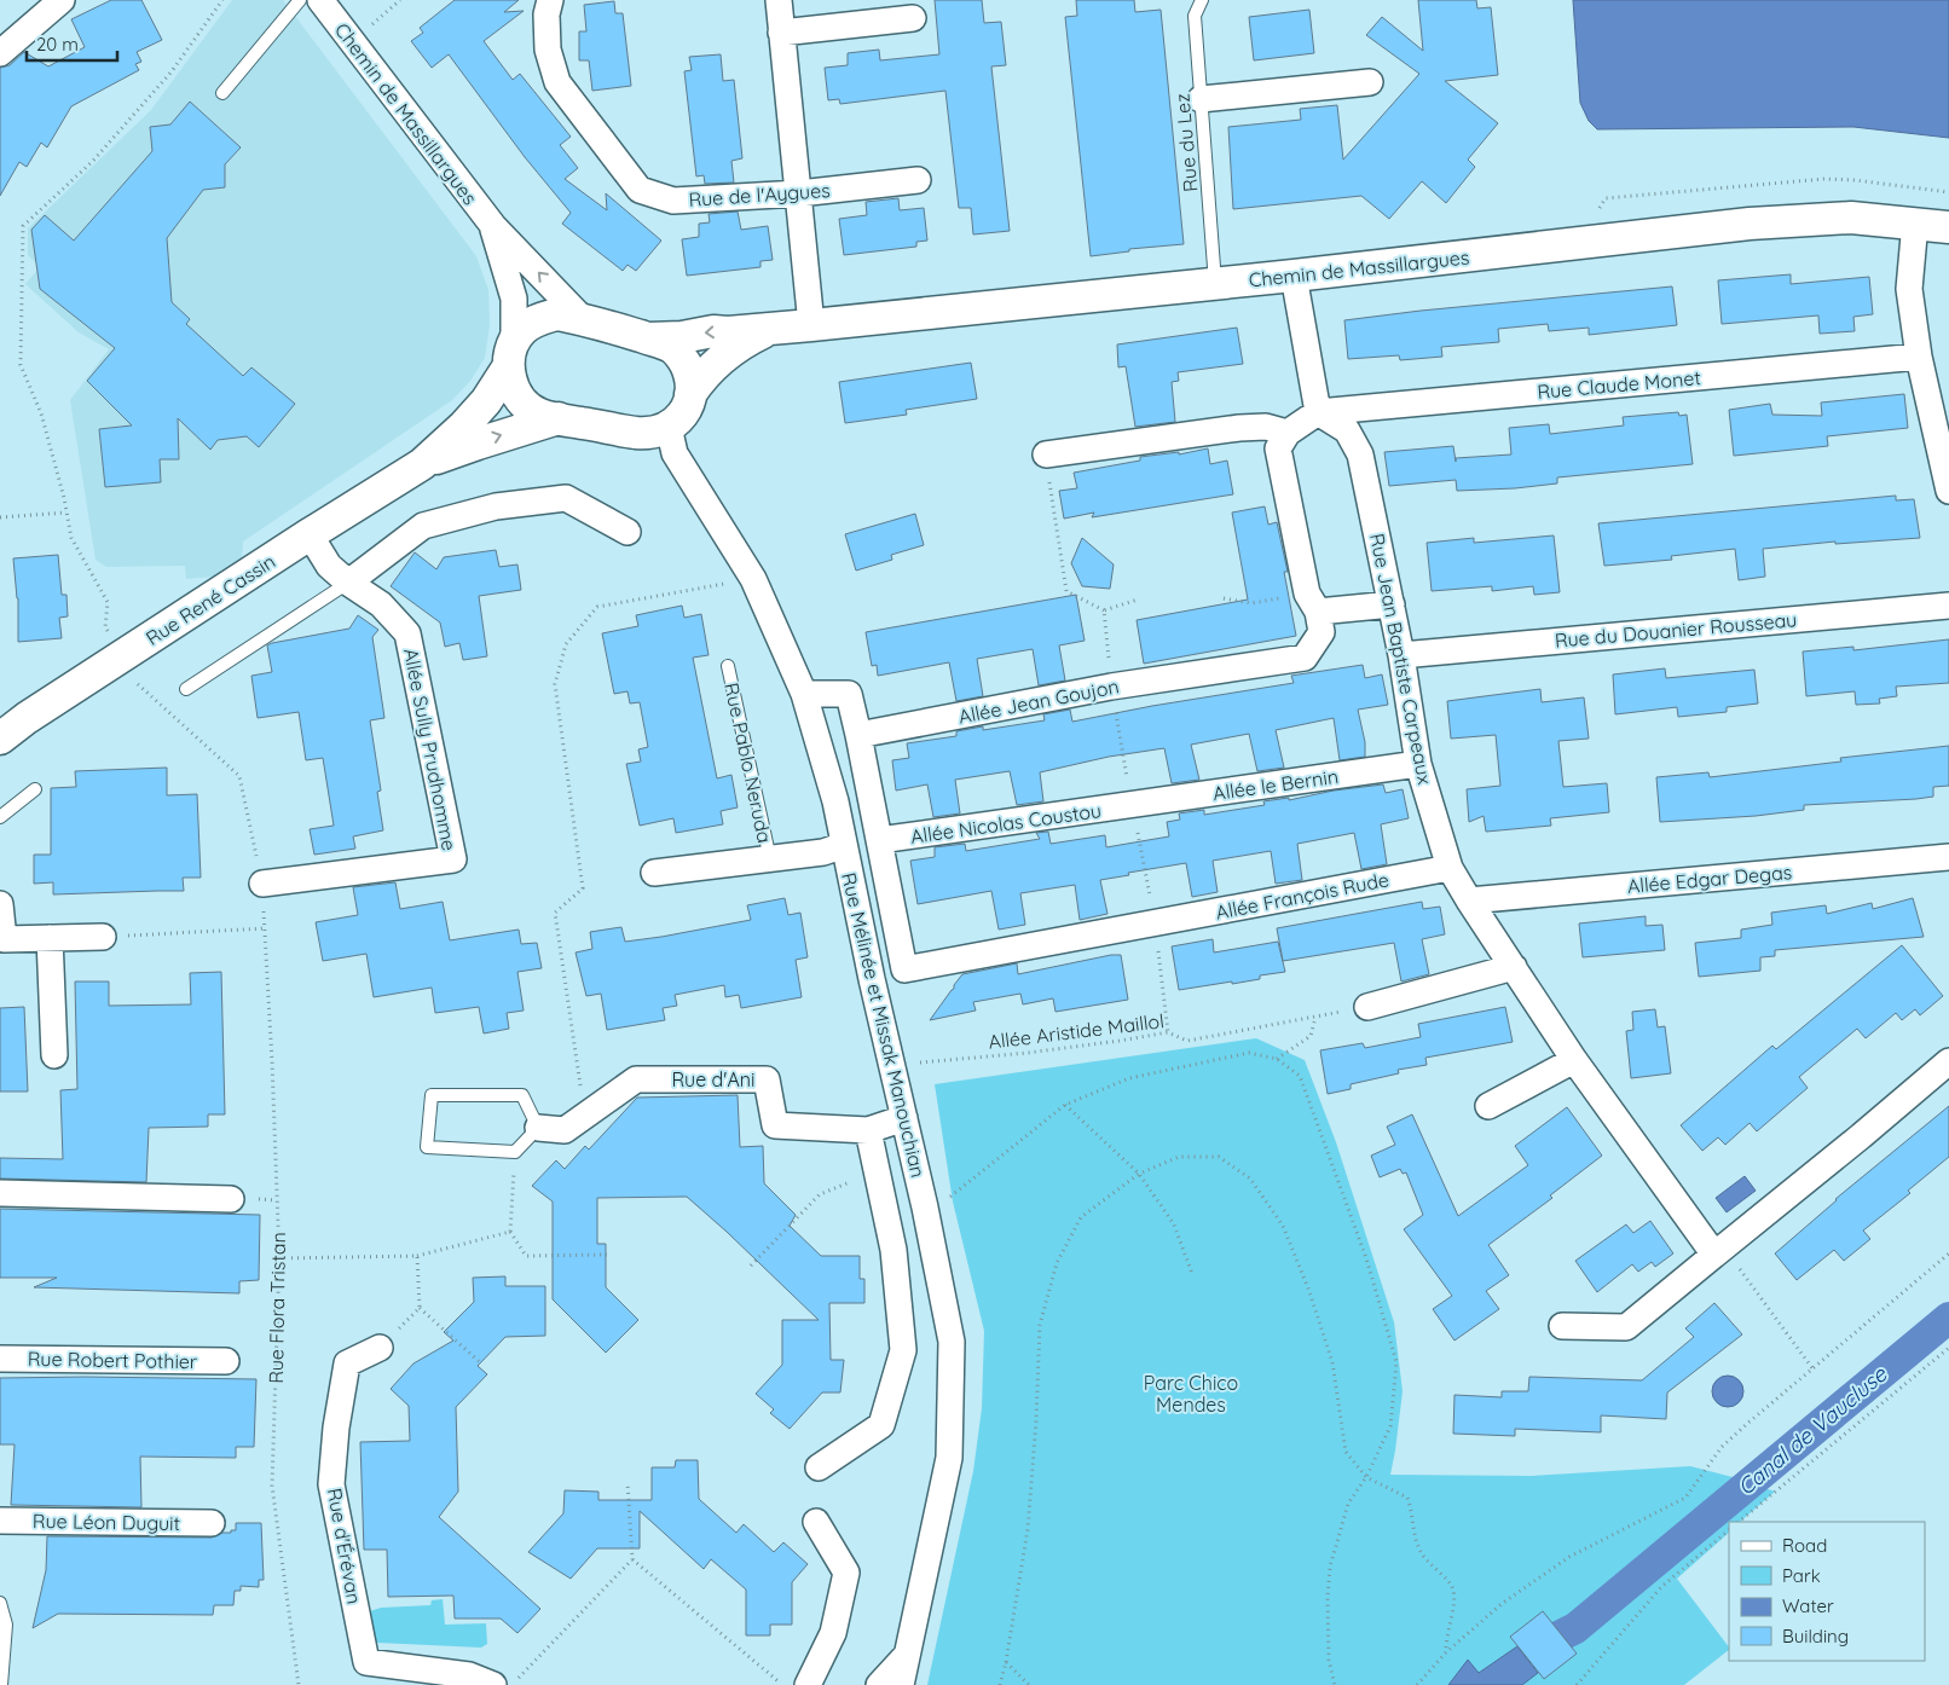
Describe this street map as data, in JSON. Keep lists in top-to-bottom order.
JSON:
{
  "streets": {
    "street": [
      "Chemin de Massillargues",
      "Rue de l'Aygues",
      "Rue Claude Monet",
      "Rue René Cassin",
      "Rue du Douanier Rousseau",
      "Rue Jean Baptiste Carpeaux",
      "Allée Jean Goujon",
      "Allée Sully Prudhomme",
      "Rue Pablo Neruda",
      "Allée le Bernin",
      "Allée Nicolas Coustou",
      "Allée Edgar Degas",
      "Allée François Rude",
      "Rue Mélinée et Missak Manouchian",
      "Rue d'Ani",
      "Rue Robert Pothier",
      "Rue Léon Duguit",
      "Rue d'Érévan"
    ],
    "lane": ["Rue du Lez"],
    "path": ["Allée Aristide Maillol", "Rue Flora Tristan"]
  },
  "crossings": [
    ["Chemin de Massillargues", "Rue du Lez"],
    ["Chemin de Massillargues", "Rue René Cassin"],
    ["Chemin de Massillargues", "Rue Mélinée et Missak Manouchian"],
    ["Rue Claude Monet", "Rue Jean Baptiste Carpeaux"],
    ["Rue René Cassin", "Allée Sully Prudhomme"],
    ["Rue René Cassin", "Rue Mélinée et Missak Manouchian"],
    ["Rue René Cassin", "Rue Flora Tristan"],
    ["Rue du Douanier Rousseau", "Rue Jean Baptiste Carpeaux"],
    ["Rue Jean Baptiste Carpeaux", "Allée le Bernin"],
    ["Rue Jean Baptiste Carpeaux", "Allée Edgar Degas"],
    ["Rue Jean Baptiste Carpeaux", "Allée François Rude"],
    ["Allée Sully Prudhomme", "Rue Flora Tristan"],
    ["Rue Pablo Neruda", "Rue Mélinée et Missak Manouchian"],
    ["Allée le Bernin", "Allée Nicolas Coustou"],
    ["Allée Nicolas Coustou", "Allée François Rude"],
    ["Rue Mélinée et Missak Manouchian", "Allée Aristide Maillol"]
  ],
  "water": ["Canal de Vaucluse"],
  "parks": ["Parc Chico Mendes"],
  "legend": [
    "Road",
    "Park",
    "Water",
    "Building"
  ],
  "scale_bar": "20 m"
}
